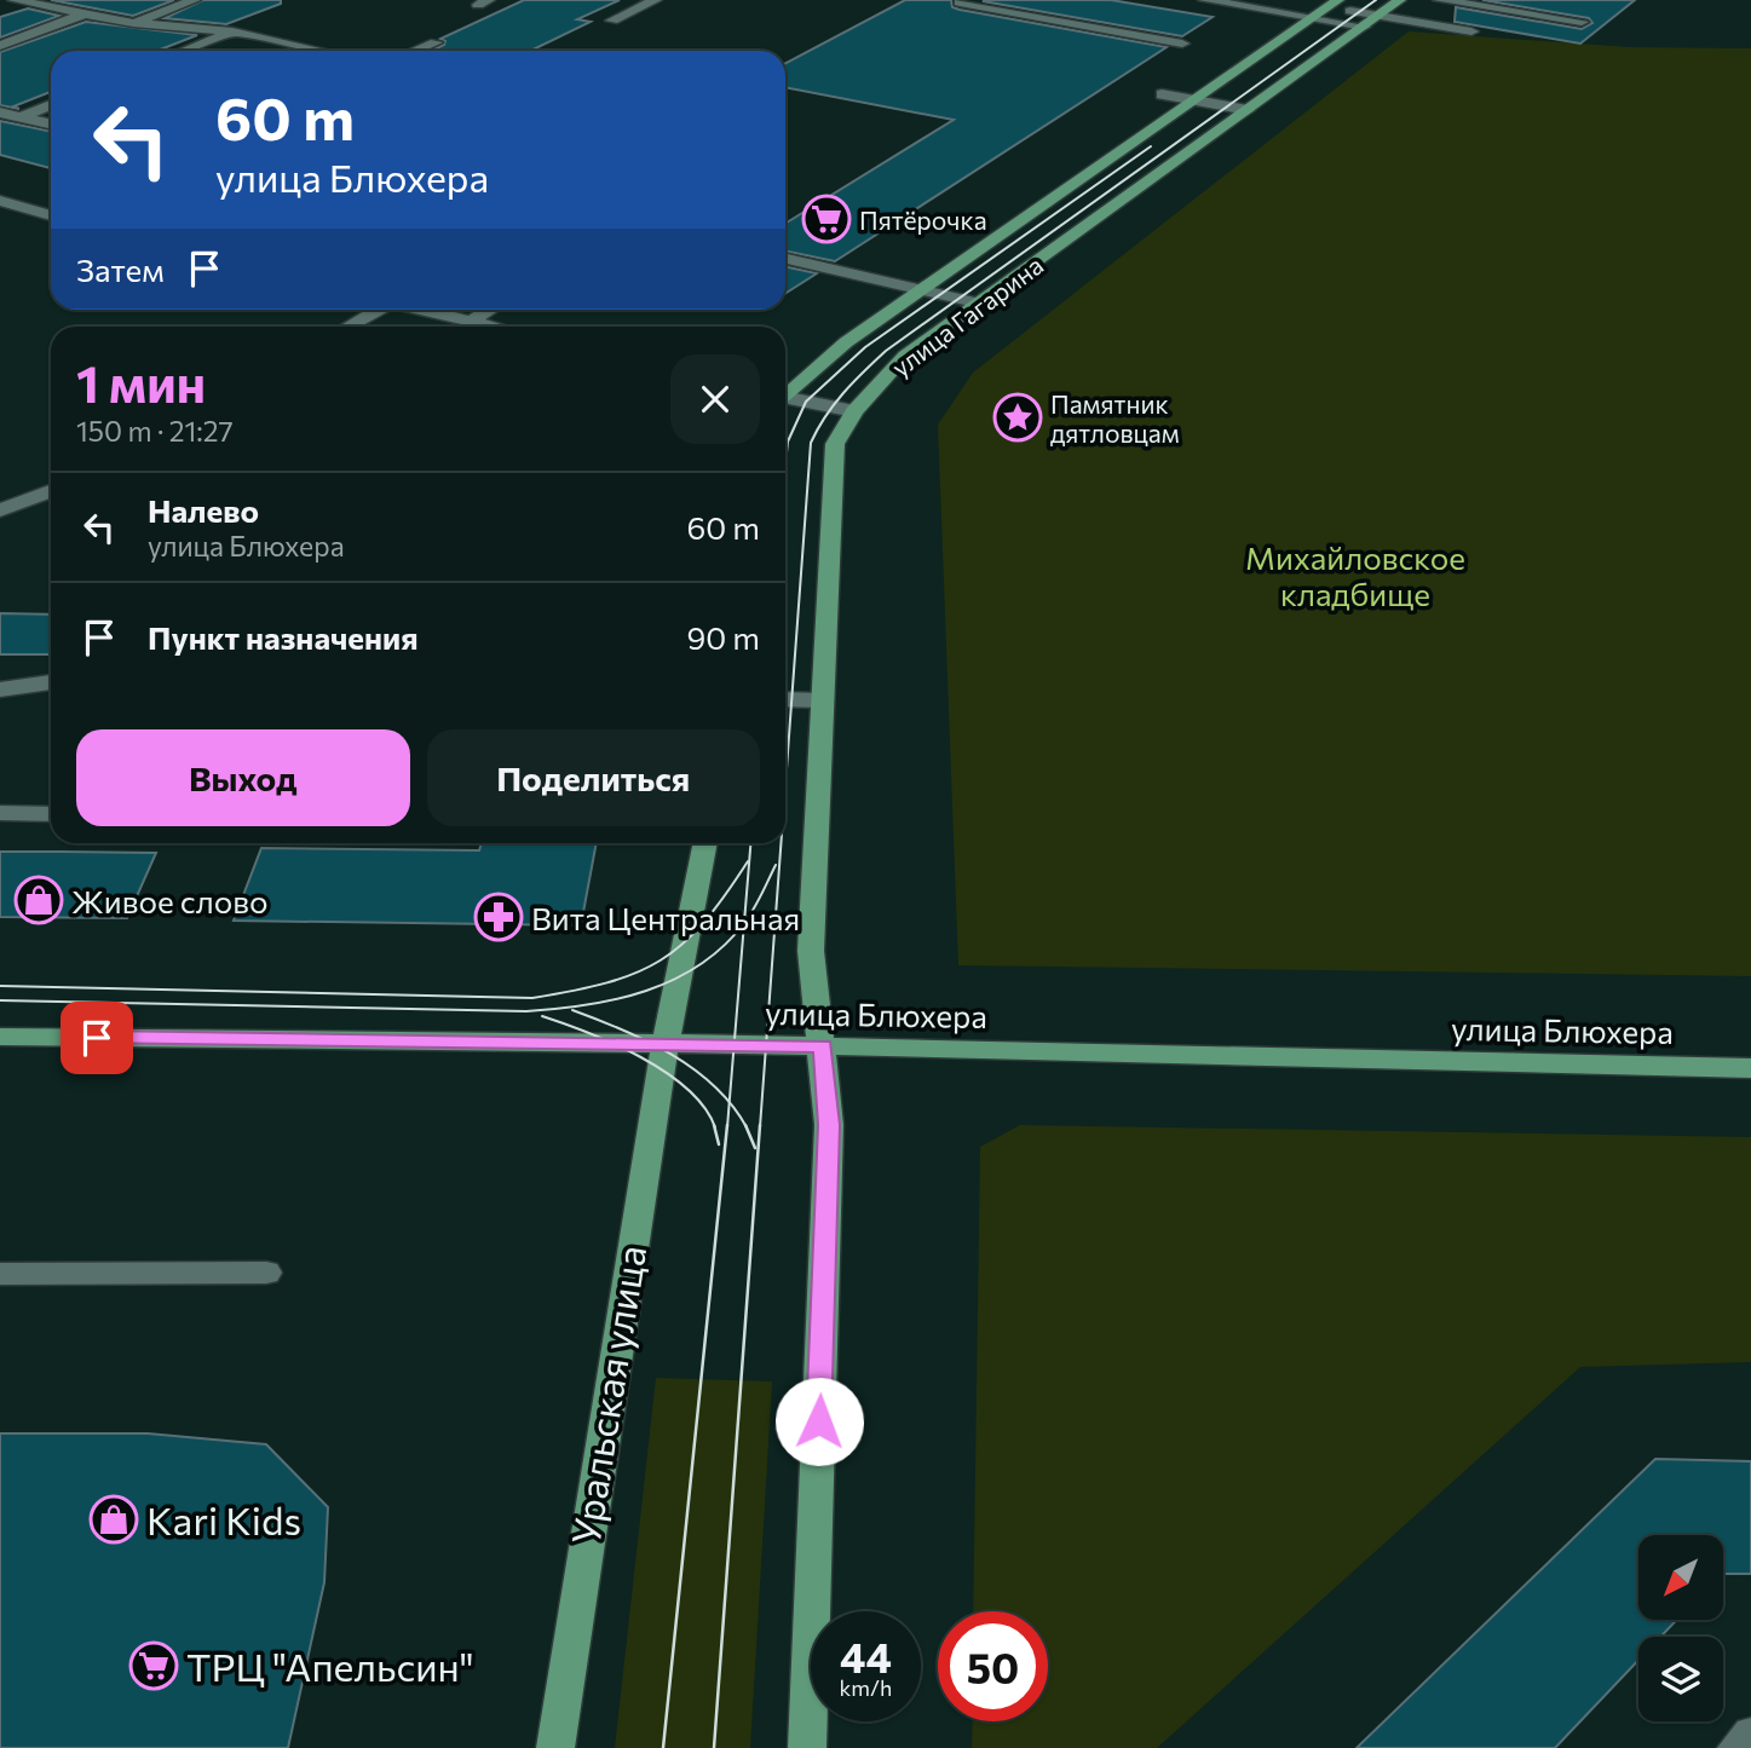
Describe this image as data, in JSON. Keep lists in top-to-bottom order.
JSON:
{
  "streets": {
    "main road": ["улица Гагарина", "улица Блюхера", "Уральская улица"]
  },
  "crossings": [
    ["улица Гагарина", "улица Блюхера"],
    ["улица Блюхера", "Уральская улица"]
  ],
  "parks": ["Михайловское кладбище"],
  "places": {
    "supermarket": ["Пятёрочка", "ТРЦ \"Апельсин\""],
    "place": ["Памятник дятловцам"],
    "shop": ["Живое слово", "Kari Kids"],
    "pharmacy": ["Вита Центральная"]
  },
  "north": "bottom left",
  "page": {
    "turn": ["60 m", "улица Блюхера"],
    "then": "Затем",
    "heading": ["1 мин", "150 m · 21:27"],
    "list": [
      {
        "name": "Налево",
        "note": "улица Блюхера",
        "value": "60 m"
      },
      {
        "name": "Пункт назначения",
        "value": "90 m"
      }
    ],
    "buttons": ["Выход", "Поделиться"],
    "speed": "44 km/h",
    "limit": "50"
  }
}
